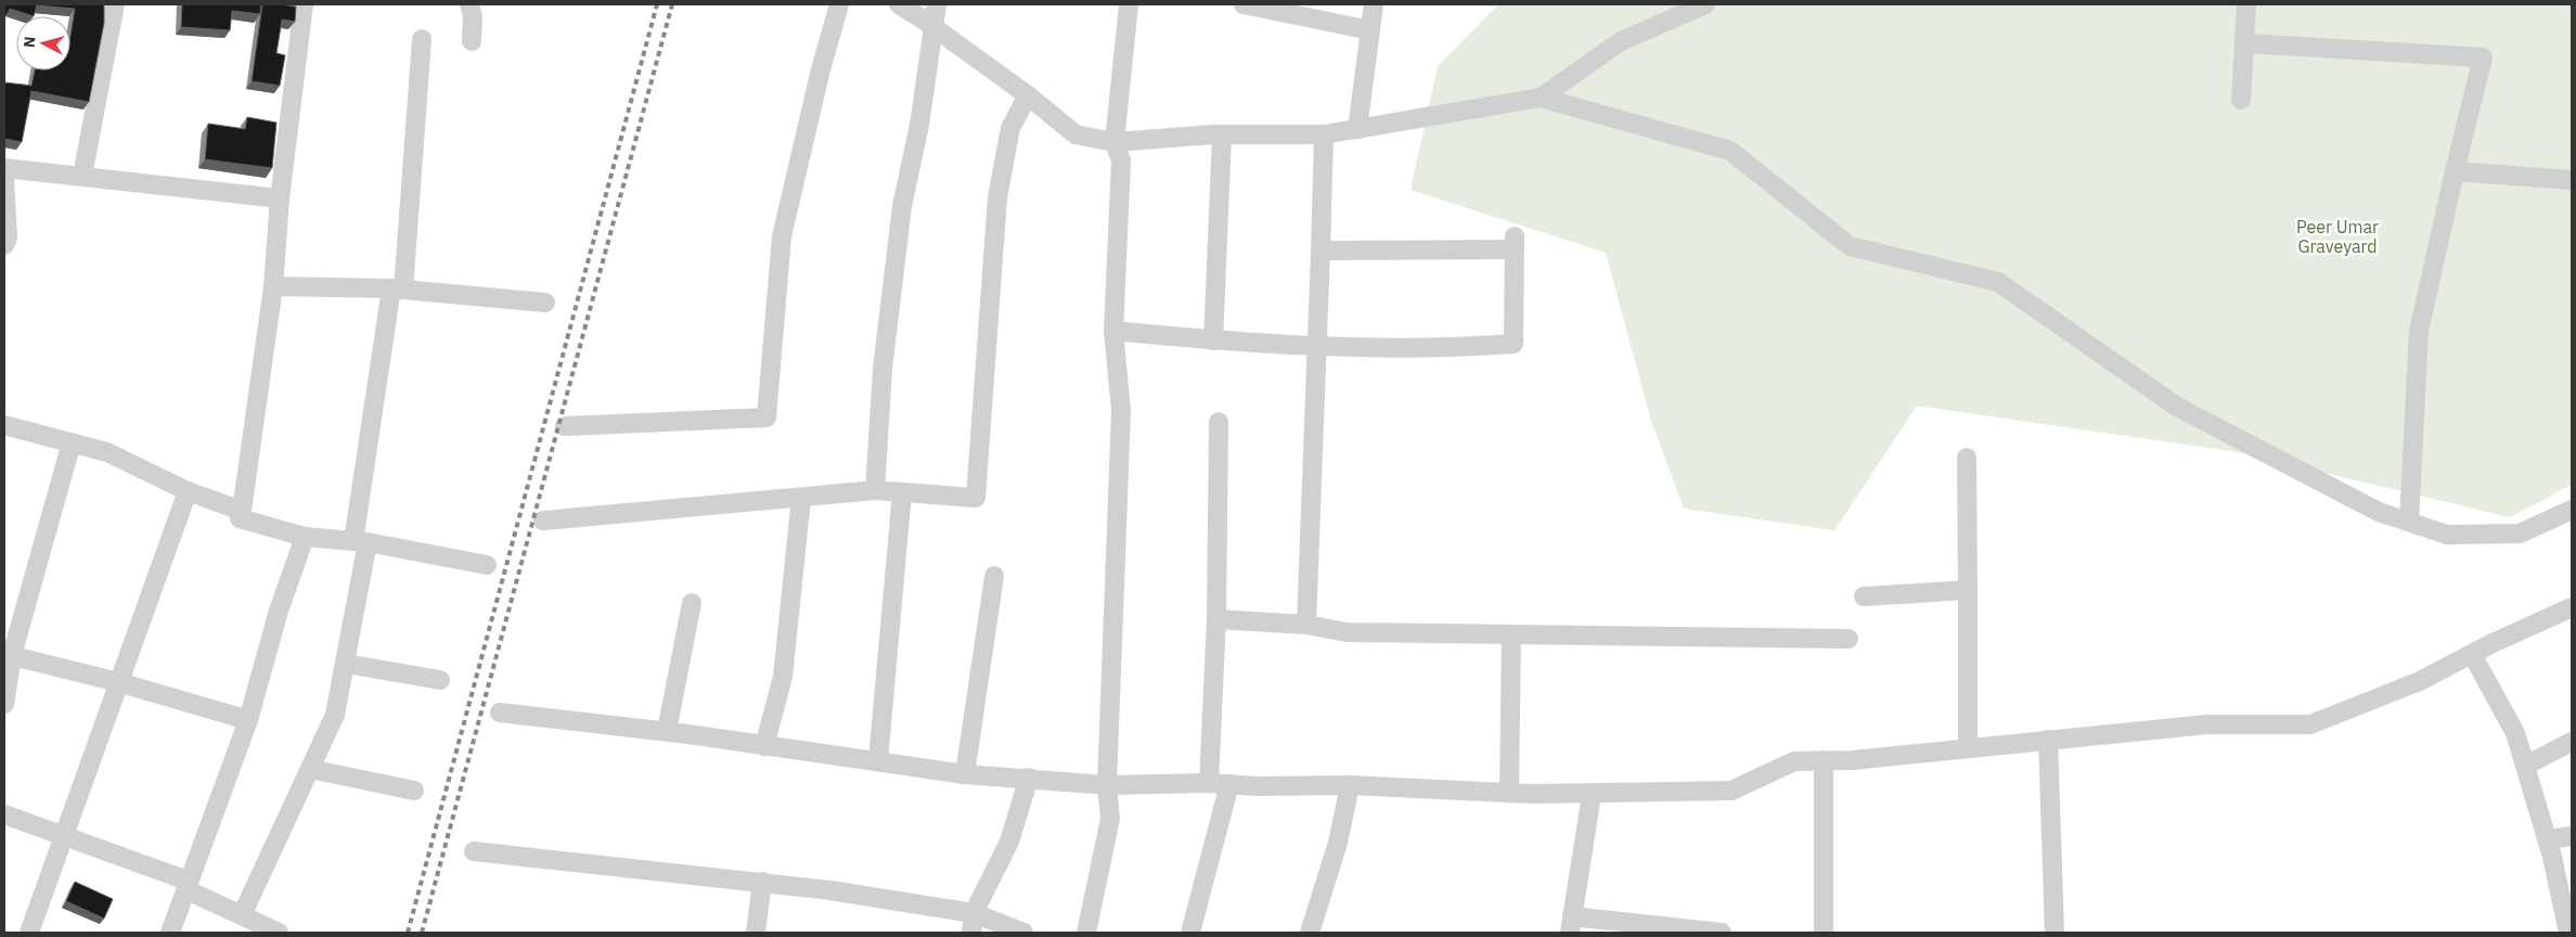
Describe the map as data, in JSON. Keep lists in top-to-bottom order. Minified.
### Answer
{"parks":["Peer Umar Graveyard"],"north":"left"}
